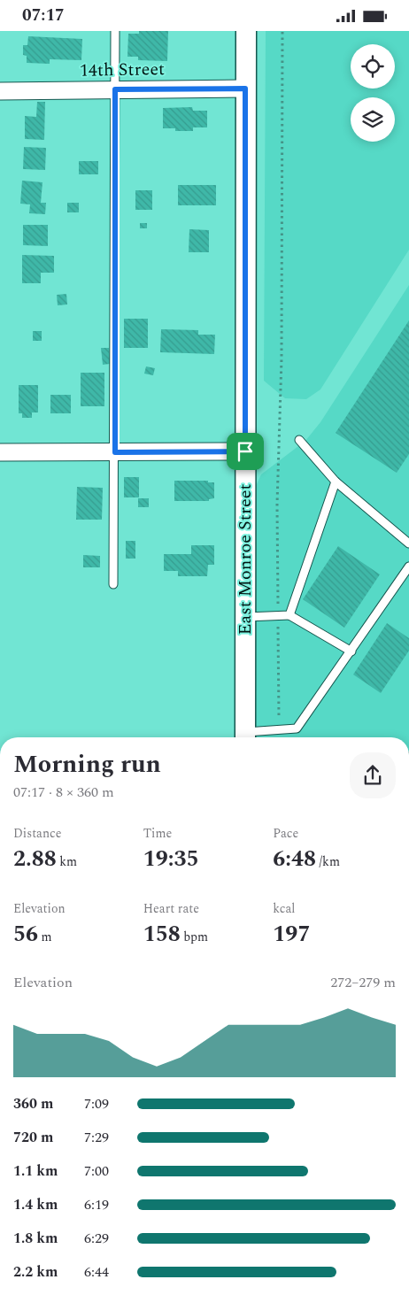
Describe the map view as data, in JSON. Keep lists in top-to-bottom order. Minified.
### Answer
{"streets":{"street":["14th Street","East Monroe Street"]},"crossings":[["14th Street","East Monroe Street"]],"page":{"status":"07:17","heading":["Morning run","07:17 · 8 × 360 m"],"stats":[["Distance","2.88 km"],["Time","19:35"],["Pace","6:48 /km"],["Elevation","56 m"],["Heart rate","158 bpm"],["kcal","197"]],"chart":["Elevation","272–279 m"],"list":[{"name":"360 m","note":"7:09"},{"name":"720 m","note":"7:29"},{"name":"1.1 km","note":"7:00"},{"name":"1.4 km","note":"6:19"},{"name":"1.8 km","note":"6:29"},{"name":"2.2 km","note":"6:44"}]}}
